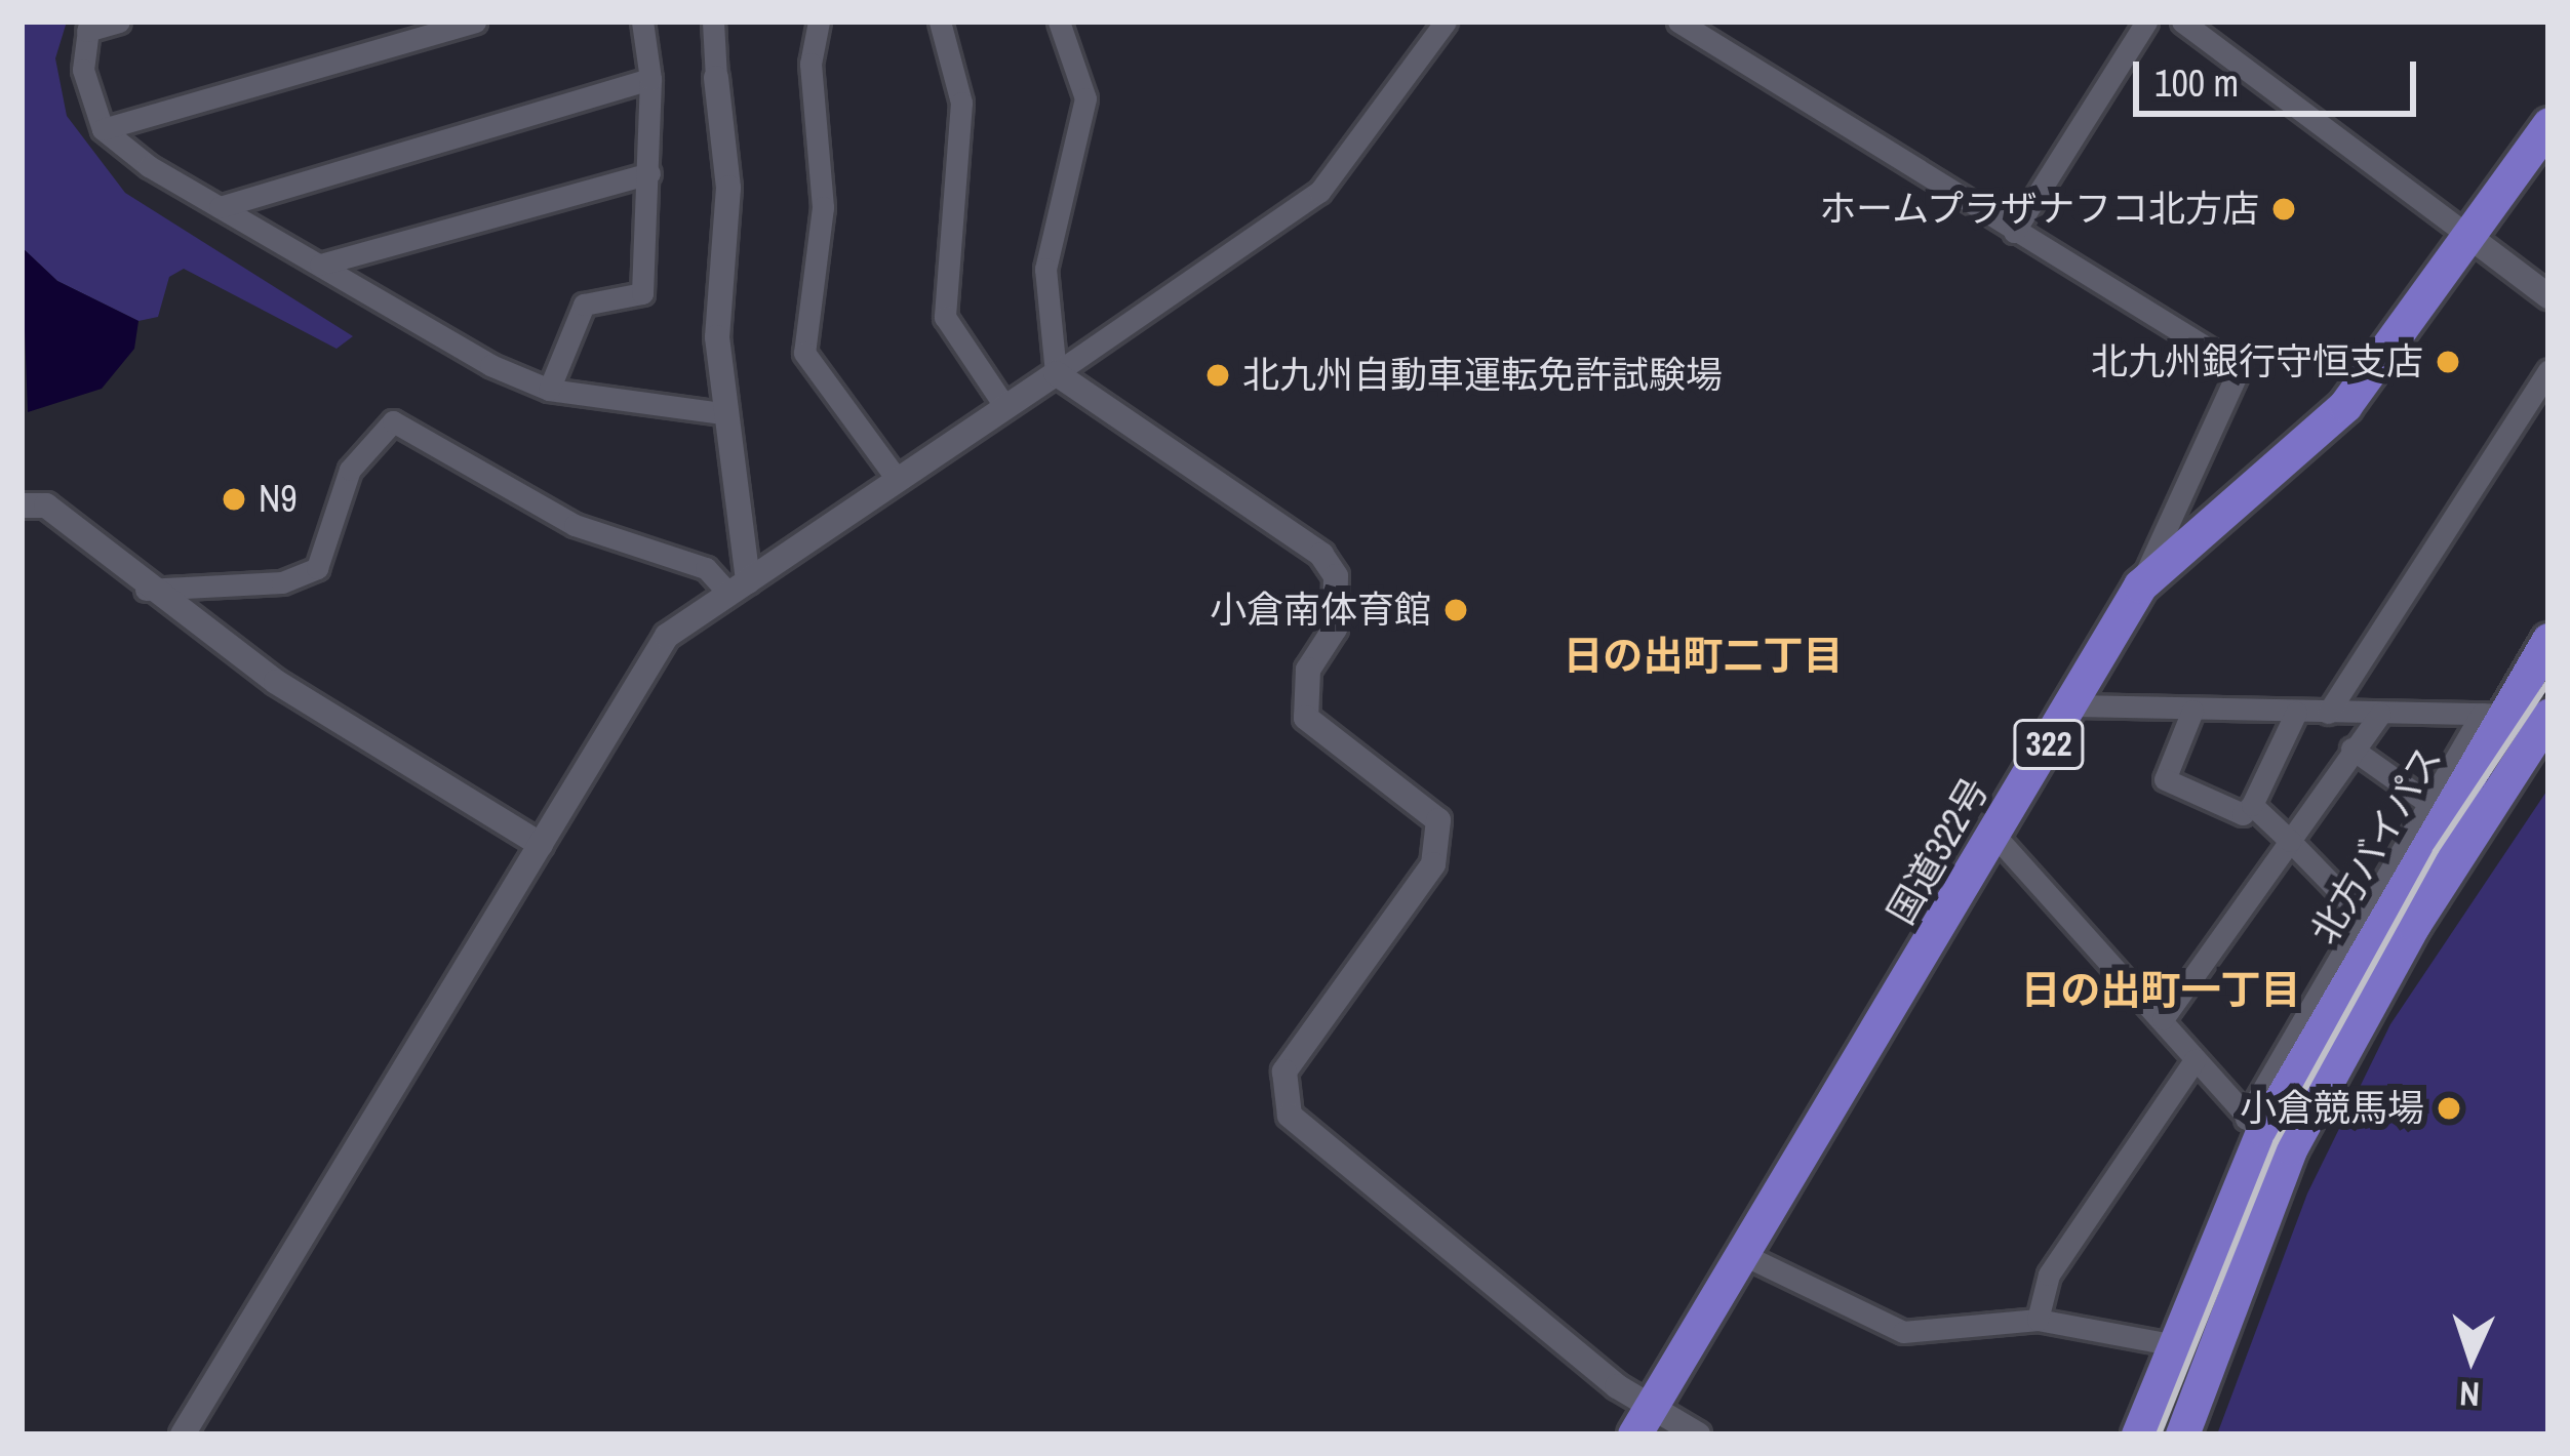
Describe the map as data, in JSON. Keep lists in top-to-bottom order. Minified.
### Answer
{"streets":{"highway":["322","北方バイパス","国道322号"]},"districts":["日の出町二丁目","日の出町一丁目"],"places":["ホームプラザナフコ北方店","北九州銀行守恒支店","北九州自動車運転免許試験場","N9","小倉南体育館","小倉競馬場"],"scale_bar":"100 m","north":"bottom"}
